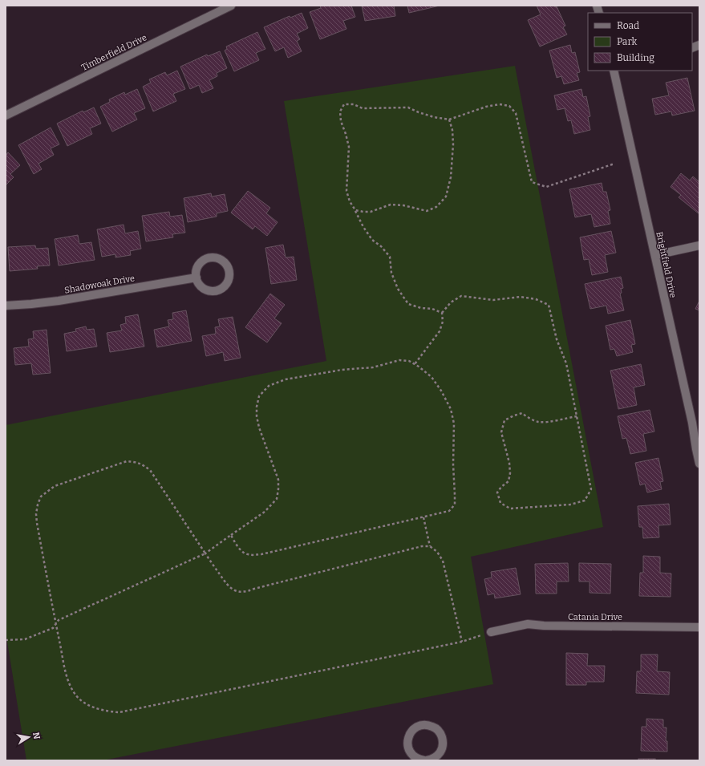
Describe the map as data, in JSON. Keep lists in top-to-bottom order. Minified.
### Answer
{"streets":{"street":["Timberfield Drive","Brightfield Drive","Shadowoak Drive","Catania Drive"]},"legend":["Road","Park","Building"],"north":"right"}
